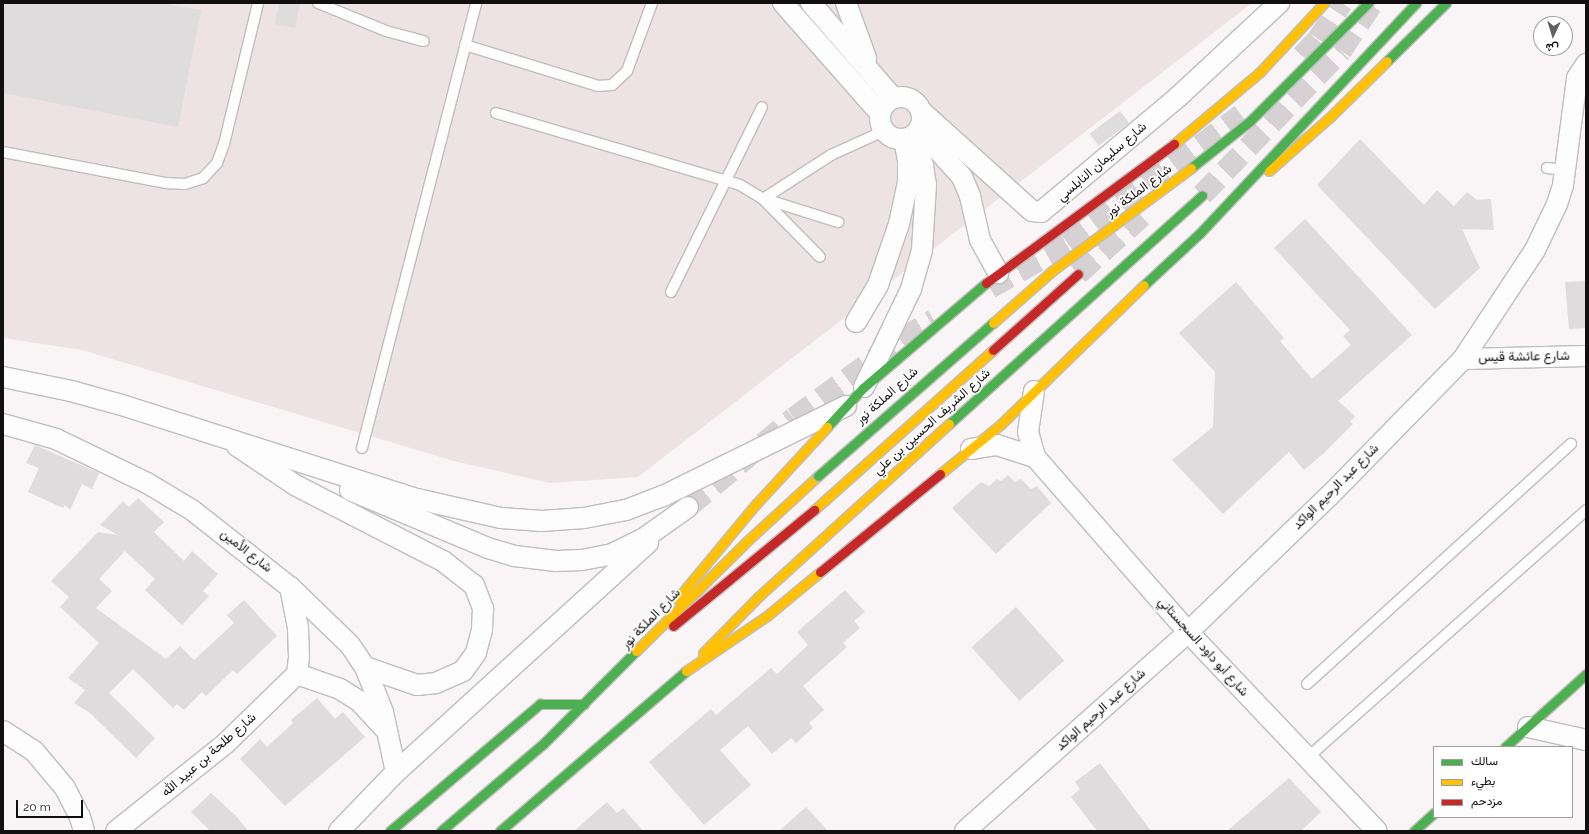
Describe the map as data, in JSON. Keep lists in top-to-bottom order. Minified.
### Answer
{"streets":{"main road":["شارع الملكة نور","شارع الشريف الحسين بن علي"],"street":["شارع سليمان النابلسي","شارع عائشة قيس","شارع عبد الرحيم الواكد","شارع الأمين","شارع أبو داود السجستاني","شارع طلحة بن عبيد الله"]},"crossings":[["شارع الملكة نور","شارع الشريف الحسين بن علي"],["شارع عائشة قيس","شارع عبد الرحيم الواكد"],["شارع عبد الرحيم الواكد","شارع أبو داود السجستاني"]],"legend":["سالك","بطيء","مزدحم"],"scale_bar":"20 m","north":"bottom"}
